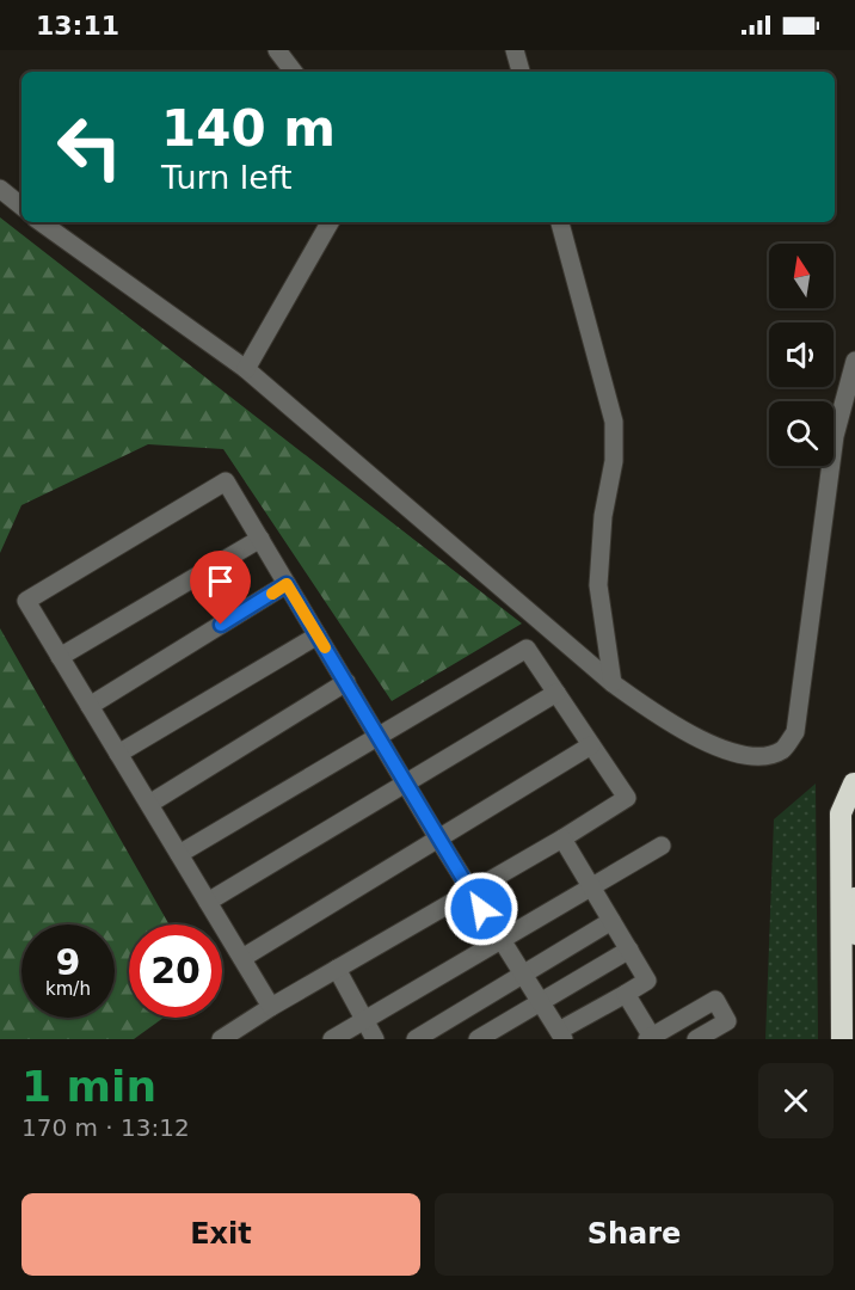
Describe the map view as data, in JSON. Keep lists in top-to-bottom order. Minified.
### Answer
{"north":"top","page":{"status":"13:11","turn":["140 m","Turn left"],"speed":"9 km/h","limit":"20","heading":["1 min","170 m · 13:12"],"buttons":["Exit","Share"]}}
